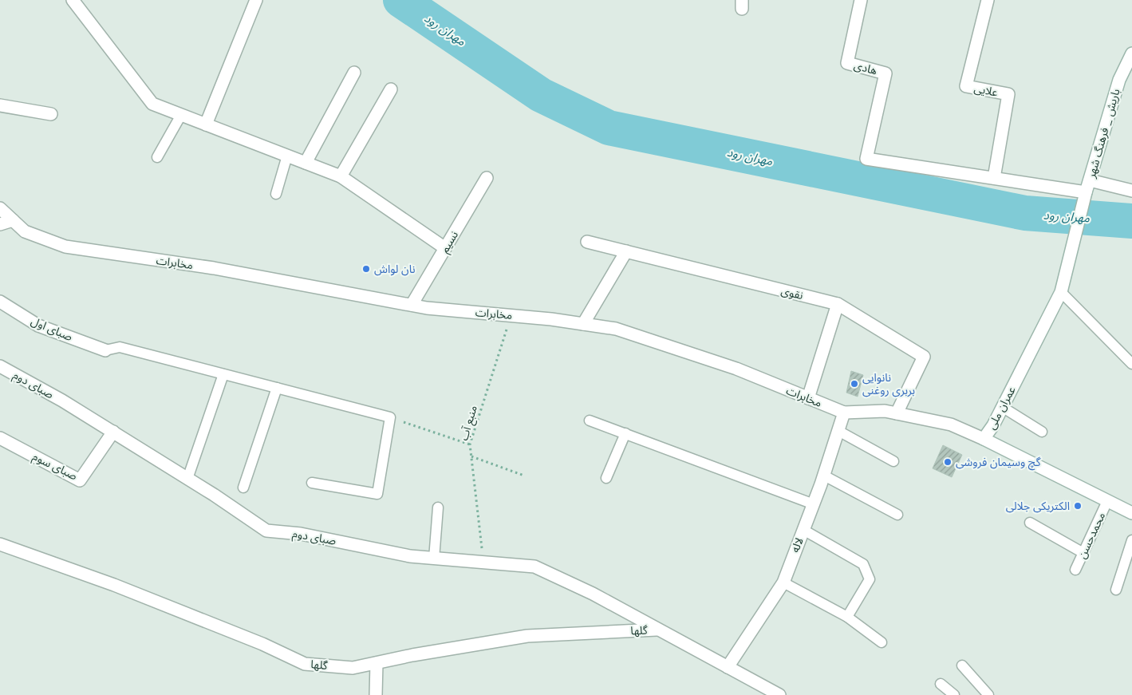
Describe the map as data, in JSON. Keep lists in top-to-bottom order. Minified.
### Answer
{"streets":{"street":["هادی","علایی","باریش _ فرهنگ شهر","نسیم","مخابرات","نقوی","صبای اول","صبای دوم","عمران ملی","صبای سوم","لاله","گلها"],"lane":["محمدحسن"],"path":["منبع آب"]},"crossings":[["هادی","علایی"],["باریش _ فرهنگ شهر","عمران ملی"],["نسیم","مخابرات"],["مخابرات","نقوی"],["مخابرات","عمران ملی"],["مخابرات","منبع آب"],["مخابرات","لاله"],["صبای دوم","منبع آب"],["صبای دوم","صبای سوم"],["صبای دوم","لاله"],["صبای دوم","گلها"],["عمران ملی","محمدحسن"]],"water":["مهران رود"],"places":["نان لواش","نانوایی بربری روغنی","گچ وسیمان فروشی","الکتریکی جلالی"]}
